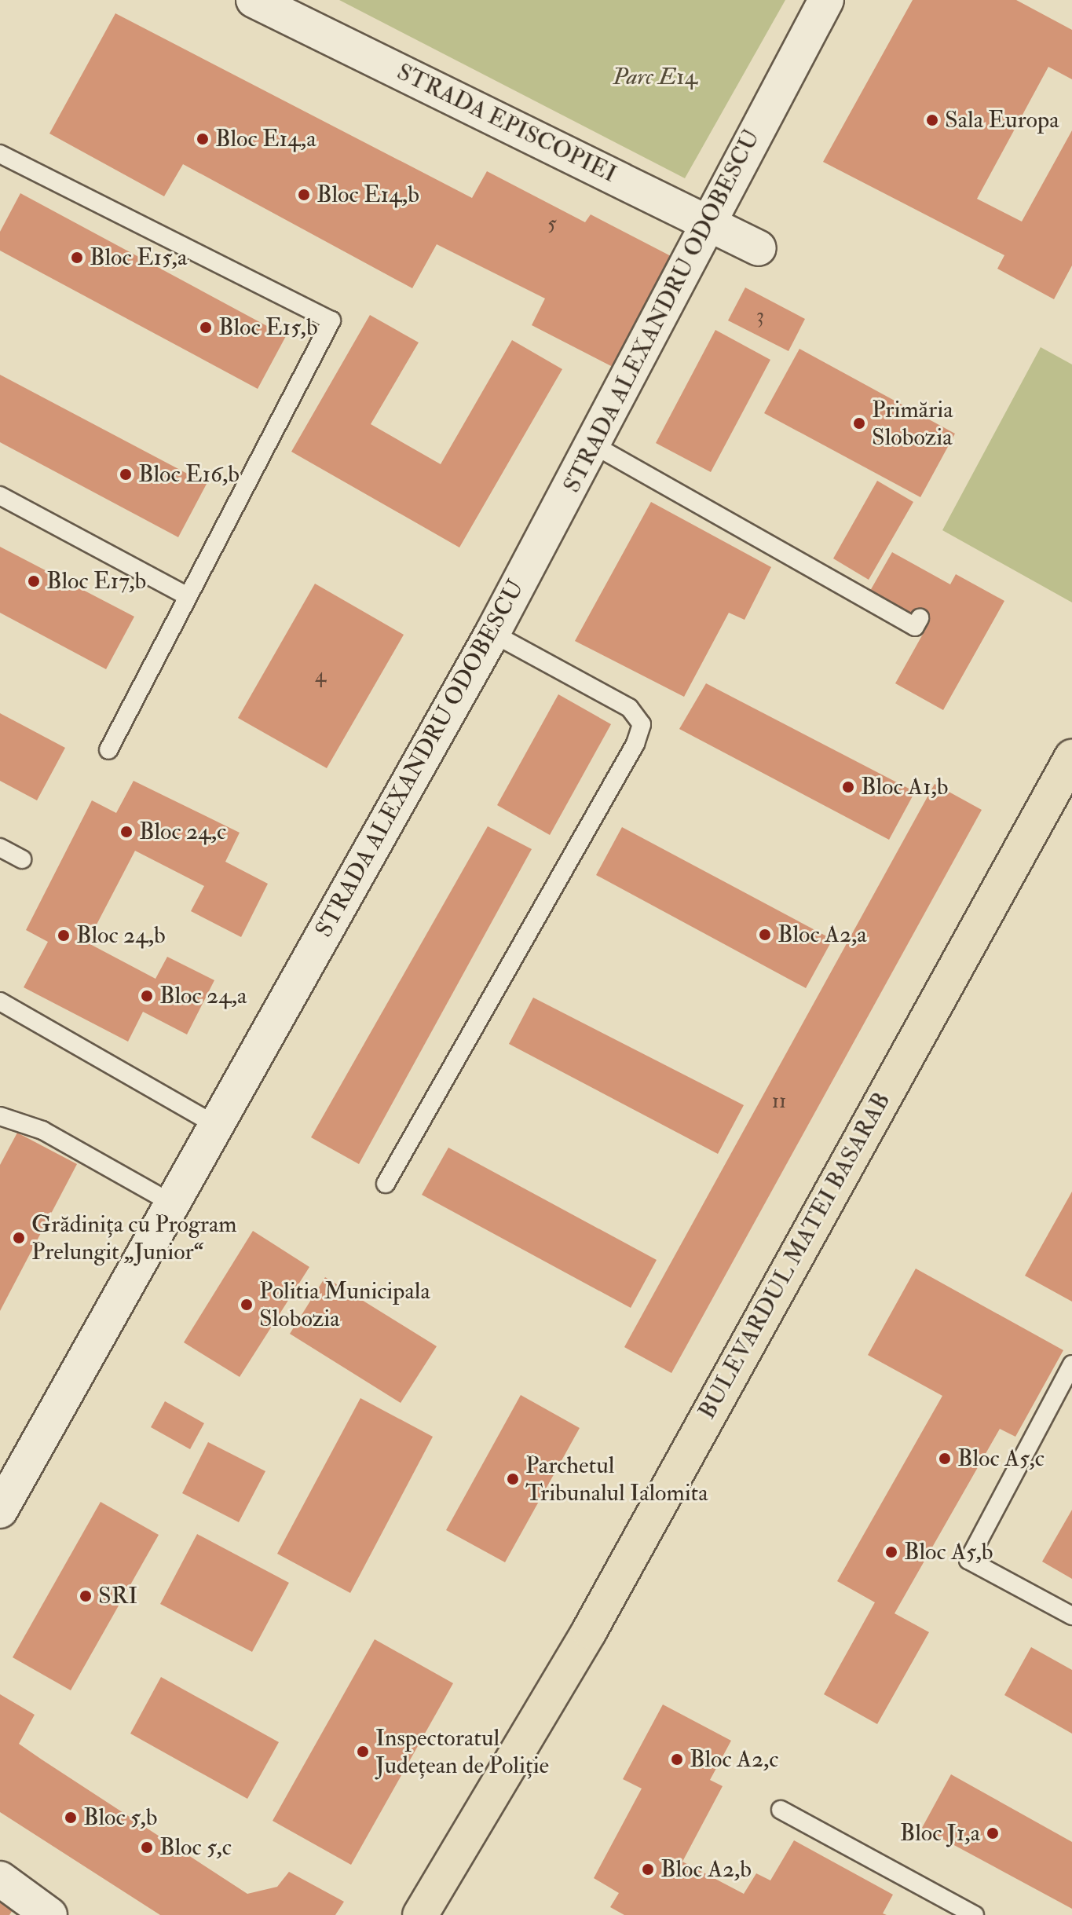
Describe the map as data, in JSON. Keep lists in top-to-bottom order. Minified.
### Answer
{"streets":{"main road":["BULEVARDUL MATEI BASARAB"],"street":["STRADA EPISCOPIEI","STRADA ALEXANDRU ODOBESCU"]},"crossings":[["STRADA EPISCOPIEI","STRADA ALEXANDRU ODOBESCU"]],"parks":["Parc E14"],"places":["Sala Europa","Bloc E14,a","Bloc E14,b","Bloc E15,a","Bloc E15,b","Primăria Slobozia","Bloc E16,b","Bloc E17,b","Bloc A1,b","Bloc 24,c","Bloc A2,a","Bloc 24,b","Bloc 24,a","Grădinița cu Program Prelungit „Junior“","Politia Municipala Slobozia","Bloc A5,c","Parchetul Tribunalul Ialomita","Bloc A5,b","SRI","Inspectoratul Județean de Poliție","Bloc A2,c","Bloc 5,b","Bloc J1,a","Bloc 5,c","Bloc A2,b"],"house_numbers":["5","3","4","11"]}
